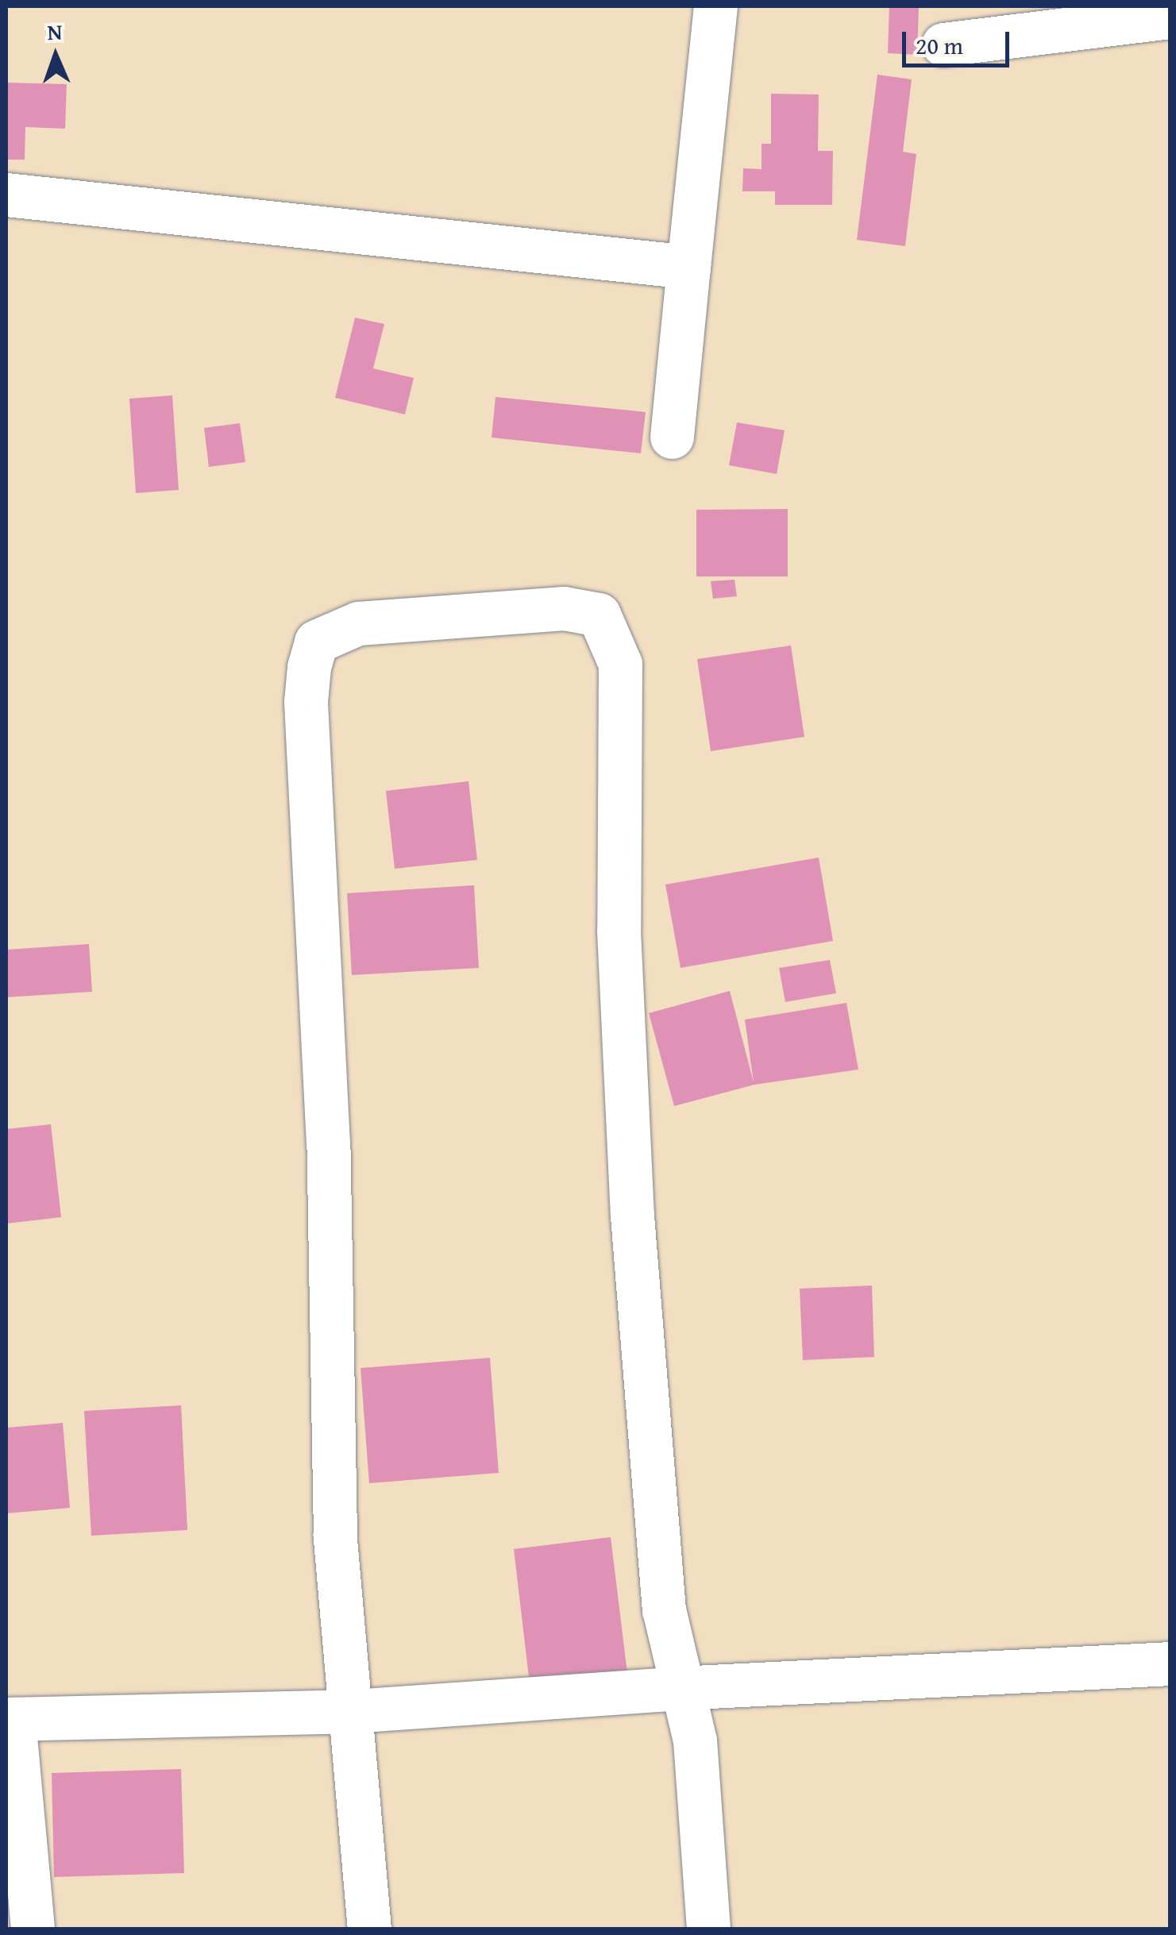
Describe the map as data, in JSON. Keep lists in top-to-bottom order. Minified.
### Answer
{"scale_bar":"20 m","north":"top"}
